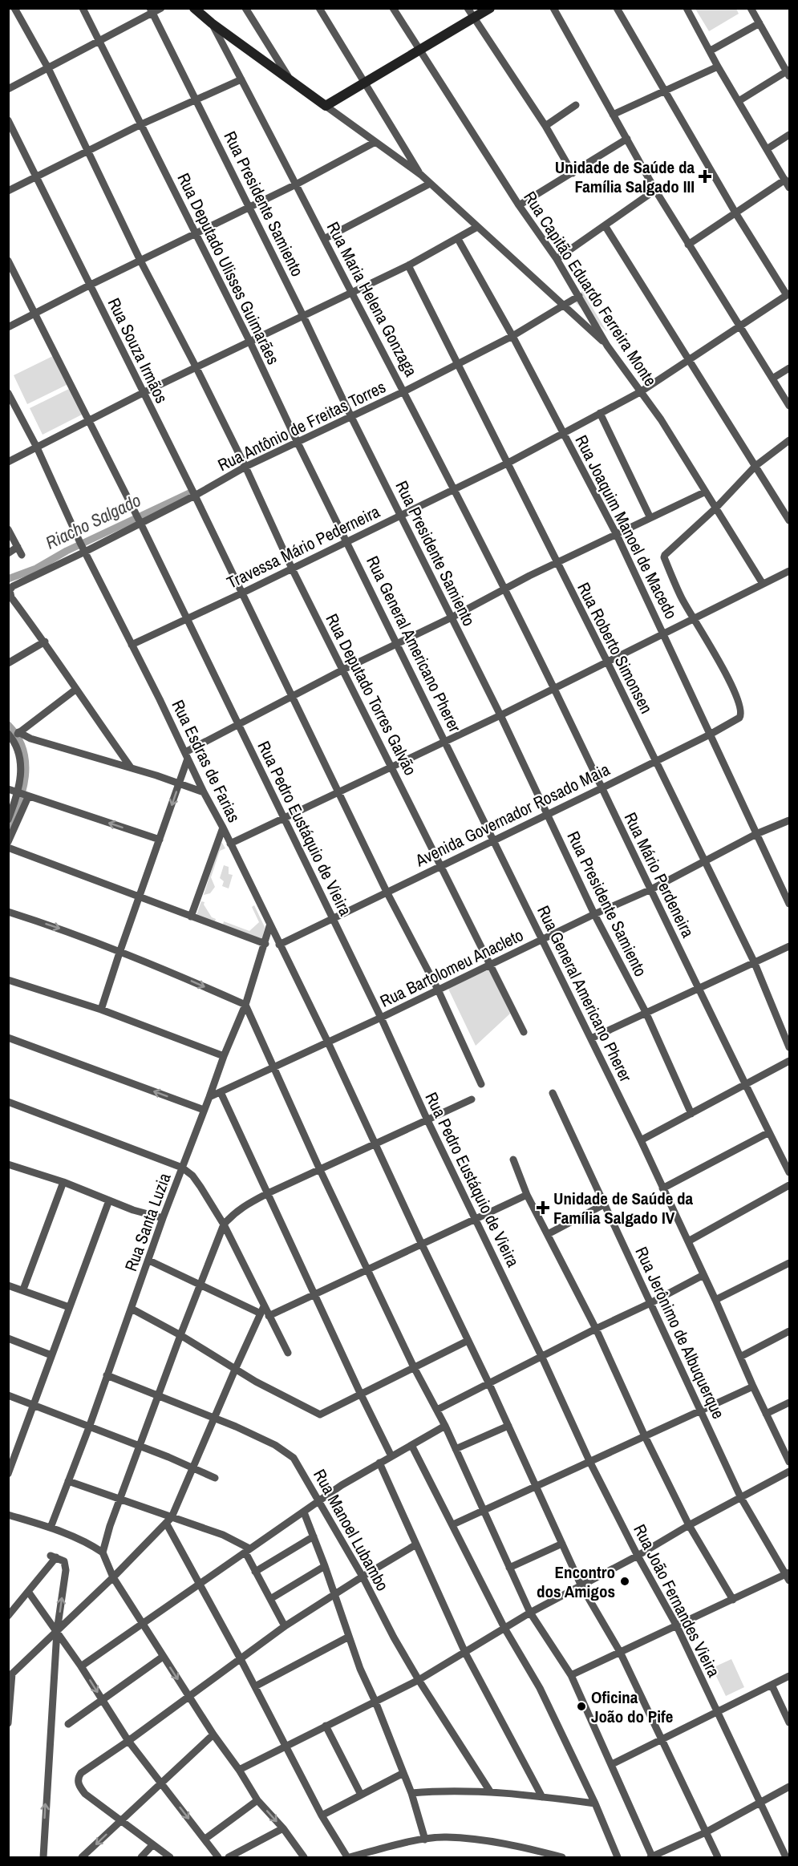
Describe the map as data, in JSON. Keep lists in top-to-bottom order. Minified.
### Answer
{"streets":{"street":["Rua Presidente Samiento","Rua Deputado Ulisses Guimarães","Rua Capitão Eduardo Ferreira Monte","Rua Maria Helena Gonzaga","Rua Souza Irmãos","Rua Antônio de Freitas Torres","Rua Joaquim Manoel de Macedo","Travessa Mário Pederneira","Rua General Americano Pherer","Rua Roberto Simonsen","Rua Deputado Torres Galvão","Rua Esdras de Farias","Avenida Governador Rosado Maia","Rua Pedro Eustáquio de Vieira","Rua Mário Perdeneira","Rua Bartolomeu Anacleto","Rua Santa Luzia","Rua Jerônimo de Albuquerque","Rua Manoel Lubambo","Rua João Fernandes Vieira"]},"crossings":[["Rua Presidente Samiento","Rua Antônio de Freitas Torres"],["Rua Presidente Samiento","Travessa Mário Pederneira"],["Rua Presidente Samiento","Avenida Governador Rosado Maia"],["Rua Presidente Samiento","Rua Bartolomeu Anacleto"],["Rua Deputado Ulisses Guimarães","Rua Antônio de Freitas Torres"],["Rua Deputado Ulisses Guimarães","Travessa Mário Pederneira"],["Rua Deputado Ulisses Guimarães","Rua General Americano Pherer"],["Rua Capitão Eduardo Ferreira Monte","Rua Antônio de Freitas Torres"],["Rua Capitão Eduardo Ferreira Monte","Travessa Mário Pederneira"],["Rua Maria Helena Gonzaga","Rua Antônio de Freitas Torres"],["Rua Maria Helena Gonzaga","Travessa Mário Pederneira"],["Rua Maria Helena Gonzaga","Rua Mário Perdeneira"],["Rua Souza Irmãos","Rua Antônio de Freitas Torres"],["Rua Souza Irmãos","Travessa Mário Pederneira"],["Rua Souza Irmãos","Avenida Governador Rosado Maia"],["Rua Souza Irmãos","Rua Bartolomeu Anacleto"],["Rua Antônio de Freitas Torres","Rua Joaquim Manoel de Macedo"],["Rua Antônio de Freitas Torres","Rua Roberto Simonsen"],["Rua Antônio de Freitas Torres","Rua Deputado Torres Galvão"],["Rua Antônio de Freitas Torres","Rua Esdras de Farias"],["Rua Antônio de Freitas Torres","Rua Pedro Eustáquio de Vieira"],["Rua Joaquim Manoel de Macedo","Travessa Mário Pederneira"],["Rua Joaquim Manoel de Macedo","Avenida Governador Rosado Maia"],["Rua Joaquim Manoel de Macedo","Rua Bartolomeu Anacleto"],["Travessa Mário Pederneira","Rua General Americano Pherer"],["Travessa Mário Pederneira","Rua Roberto Simonsen"],["Travessa Mário Pederneira","Rua Deputado Torres Galvão"],["Travessa Mário Pederneira","Rua Esdras de Farias"],["Travessa Mário Pederneira","Rua Pedro Eustáquio de Vieira"],["Rua General Americano Pherer","Avenida Governador Rosado Maia"],["Rua General Americano Pherer","Rua Bartolomeu Anacleto"],["Rua Roberto Simonsen","Avenida Governador Rosado Maia"],["Rua Roberto Simonsen","Rua Bartolomeu Anacleto"],["Rua Deputado Torres Galvão","Avenida Governador Rosado Maia"],["Rua Deputado Torres Galvão","Rua Bartolomeu Anacleto"],["Rua Esdras de Farias","Avenida Governador Rosado Maia"],["Rua Esdras de Farias","Rua Bartolomeu Anacleto"],["Rua Esdras de Farias","Rua Santa Luzia"],["Avenida Governador Rosado Maia","Rua Pedro Eustáquio de Vieira"],["Avenida Governador Rosado Maia","Rua Mário Perdeneira"],["Rua Pedro Eustáquio de Vieira","Rua Bartolomeu Anacleto"],["Rua Pedro Eustáquio de Vieira","Rua João Fernandes Vieira"],["Rua Mário Perdeneira","Rua Bartolomeu Anacleto"],["Rua Bartolomeu Anacleto","Rua Santa Luzia"],["Rua Santa Luzia","Rua Manoel Lubambo"]],"water":["Riacho Salgado"],"places":{"health":["Unidade de Saúde da Família Salgado III","Unidade de Saúde da Família Salgado IV"],"other":["Encontro dos Amigos","Oficina João do Pife"]}}
